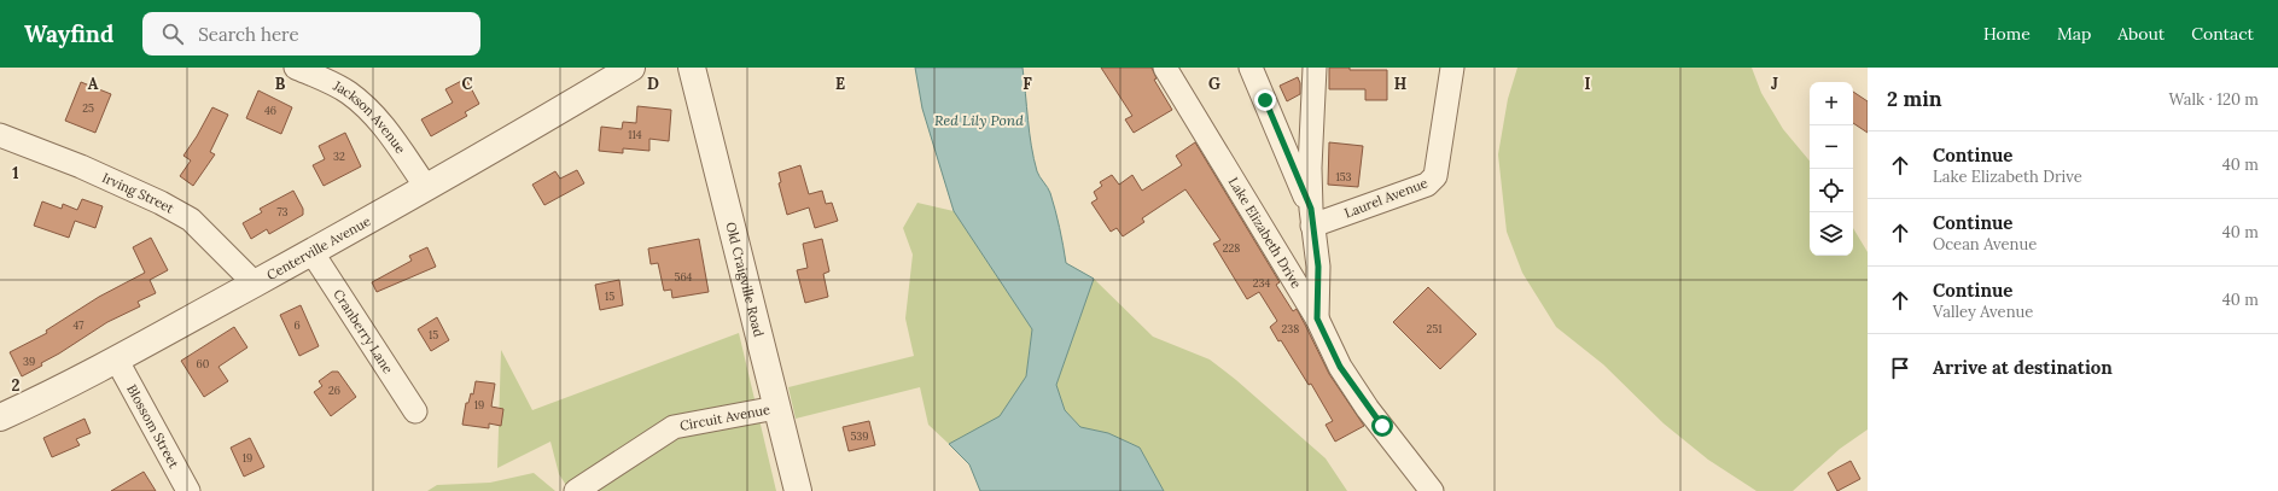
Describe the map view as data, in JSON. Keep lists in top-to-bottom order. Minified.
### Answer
{"streets":{"street":["Jackson Avenue","Irving Street","Laurel Avenue","Lake Elizabeth Drive","Centerville Avenue","Old Craigville Road","Cranberry Lane","Circuit Avenue","Blossom Street"]},"crossings":[["Jackson Avenue","Centerville Avenue"],["Irving Street","Centerville Avenue"],["Centerville Avenue","Cranberry Lane"],["Centerville Avenue","Blossom Street"],["Old Craigville Road","Circuit Avenue"]],"water":["Red Lily Pond"],"house_numbers":["25","46","114","32","153","73","228","564","234","15","47","6","238","251","15","39","60","26","19","539","19"],"page":{"header":"Wayfind","search":"Search here","nav":["Home","Map","About","Contact"],"heading":["2 min","Walk · 120 m"],"map_buttons":["+","−"],"list":[["Continue","Lake Elizabeth Drive","40 m"],["Continue","Ocean Avenue","40 m"],["Continue","Valley Avenue","40 m"],"Arrive at destination"]},"grid":{"columns":["A","B","C","D","E","F","G","H","I","J"],"rows":["1","2"]}}
